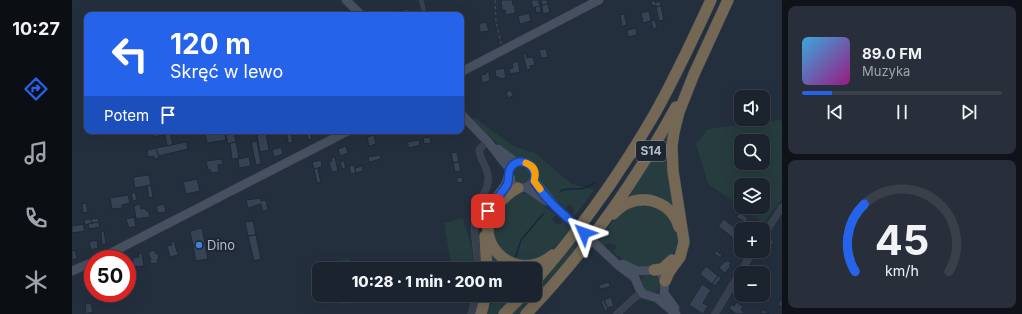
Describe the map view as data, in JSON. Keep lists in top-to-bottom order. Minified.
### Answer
{"streets":{"highway":["S14"]},"places":["Dino"],"page":{"tabs":"10:27","turn":["120 m","Skręć w lewo"],"song":["89.0 FM","Muzyka"],"map_buttons":["+","−"],"then":"Potem","limit":"50","trip":"10:28 · 1 min · 200 m","gauge":["45","km/h"]}}
